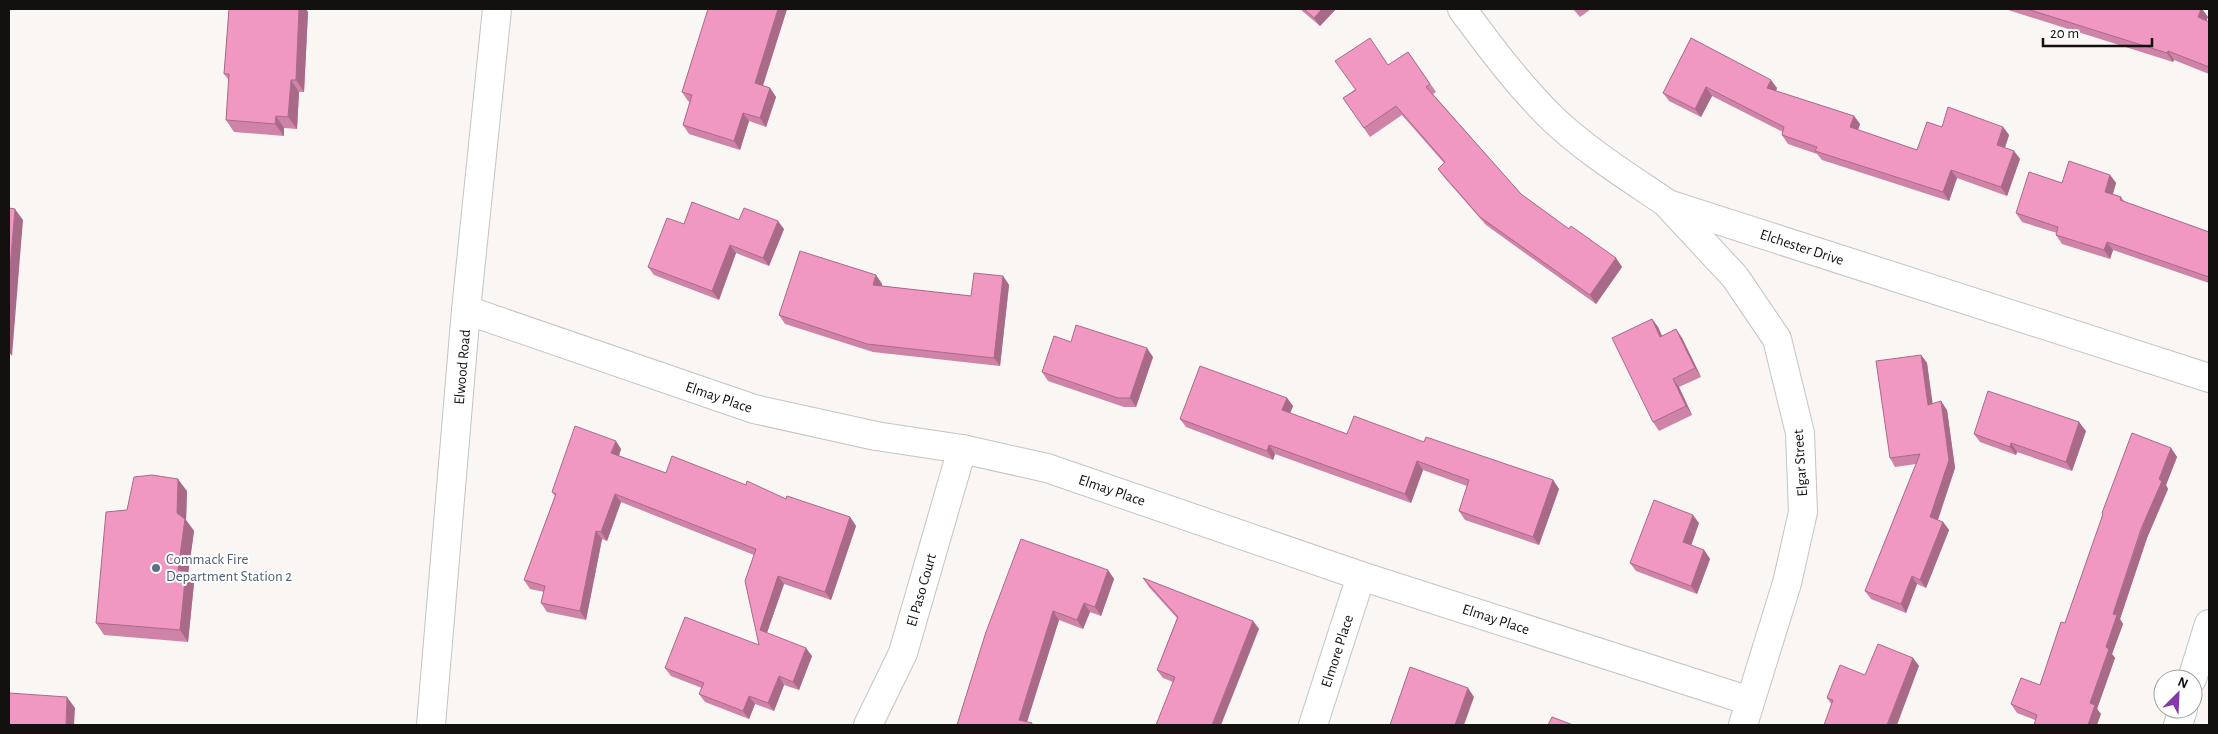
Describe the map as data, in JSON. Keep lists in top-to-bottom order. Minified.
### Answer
{"streets":{"street":["Elchester Drive","Elwood Road","Elmay Place","Elgar Street","El Paso Court","Elmore Place"]},"crossings":[["Elchester Drive","Elgar Street"],["Elwood Road","Elmay Place"],["Elmay Place","Elgar Street"],["Elmay Place","El Paso Court"],["Elmay Place","Elmore Place"]],"places":["Commack Fire Department Station 2"],"scale_bar":"20 m","north":"top right"}
